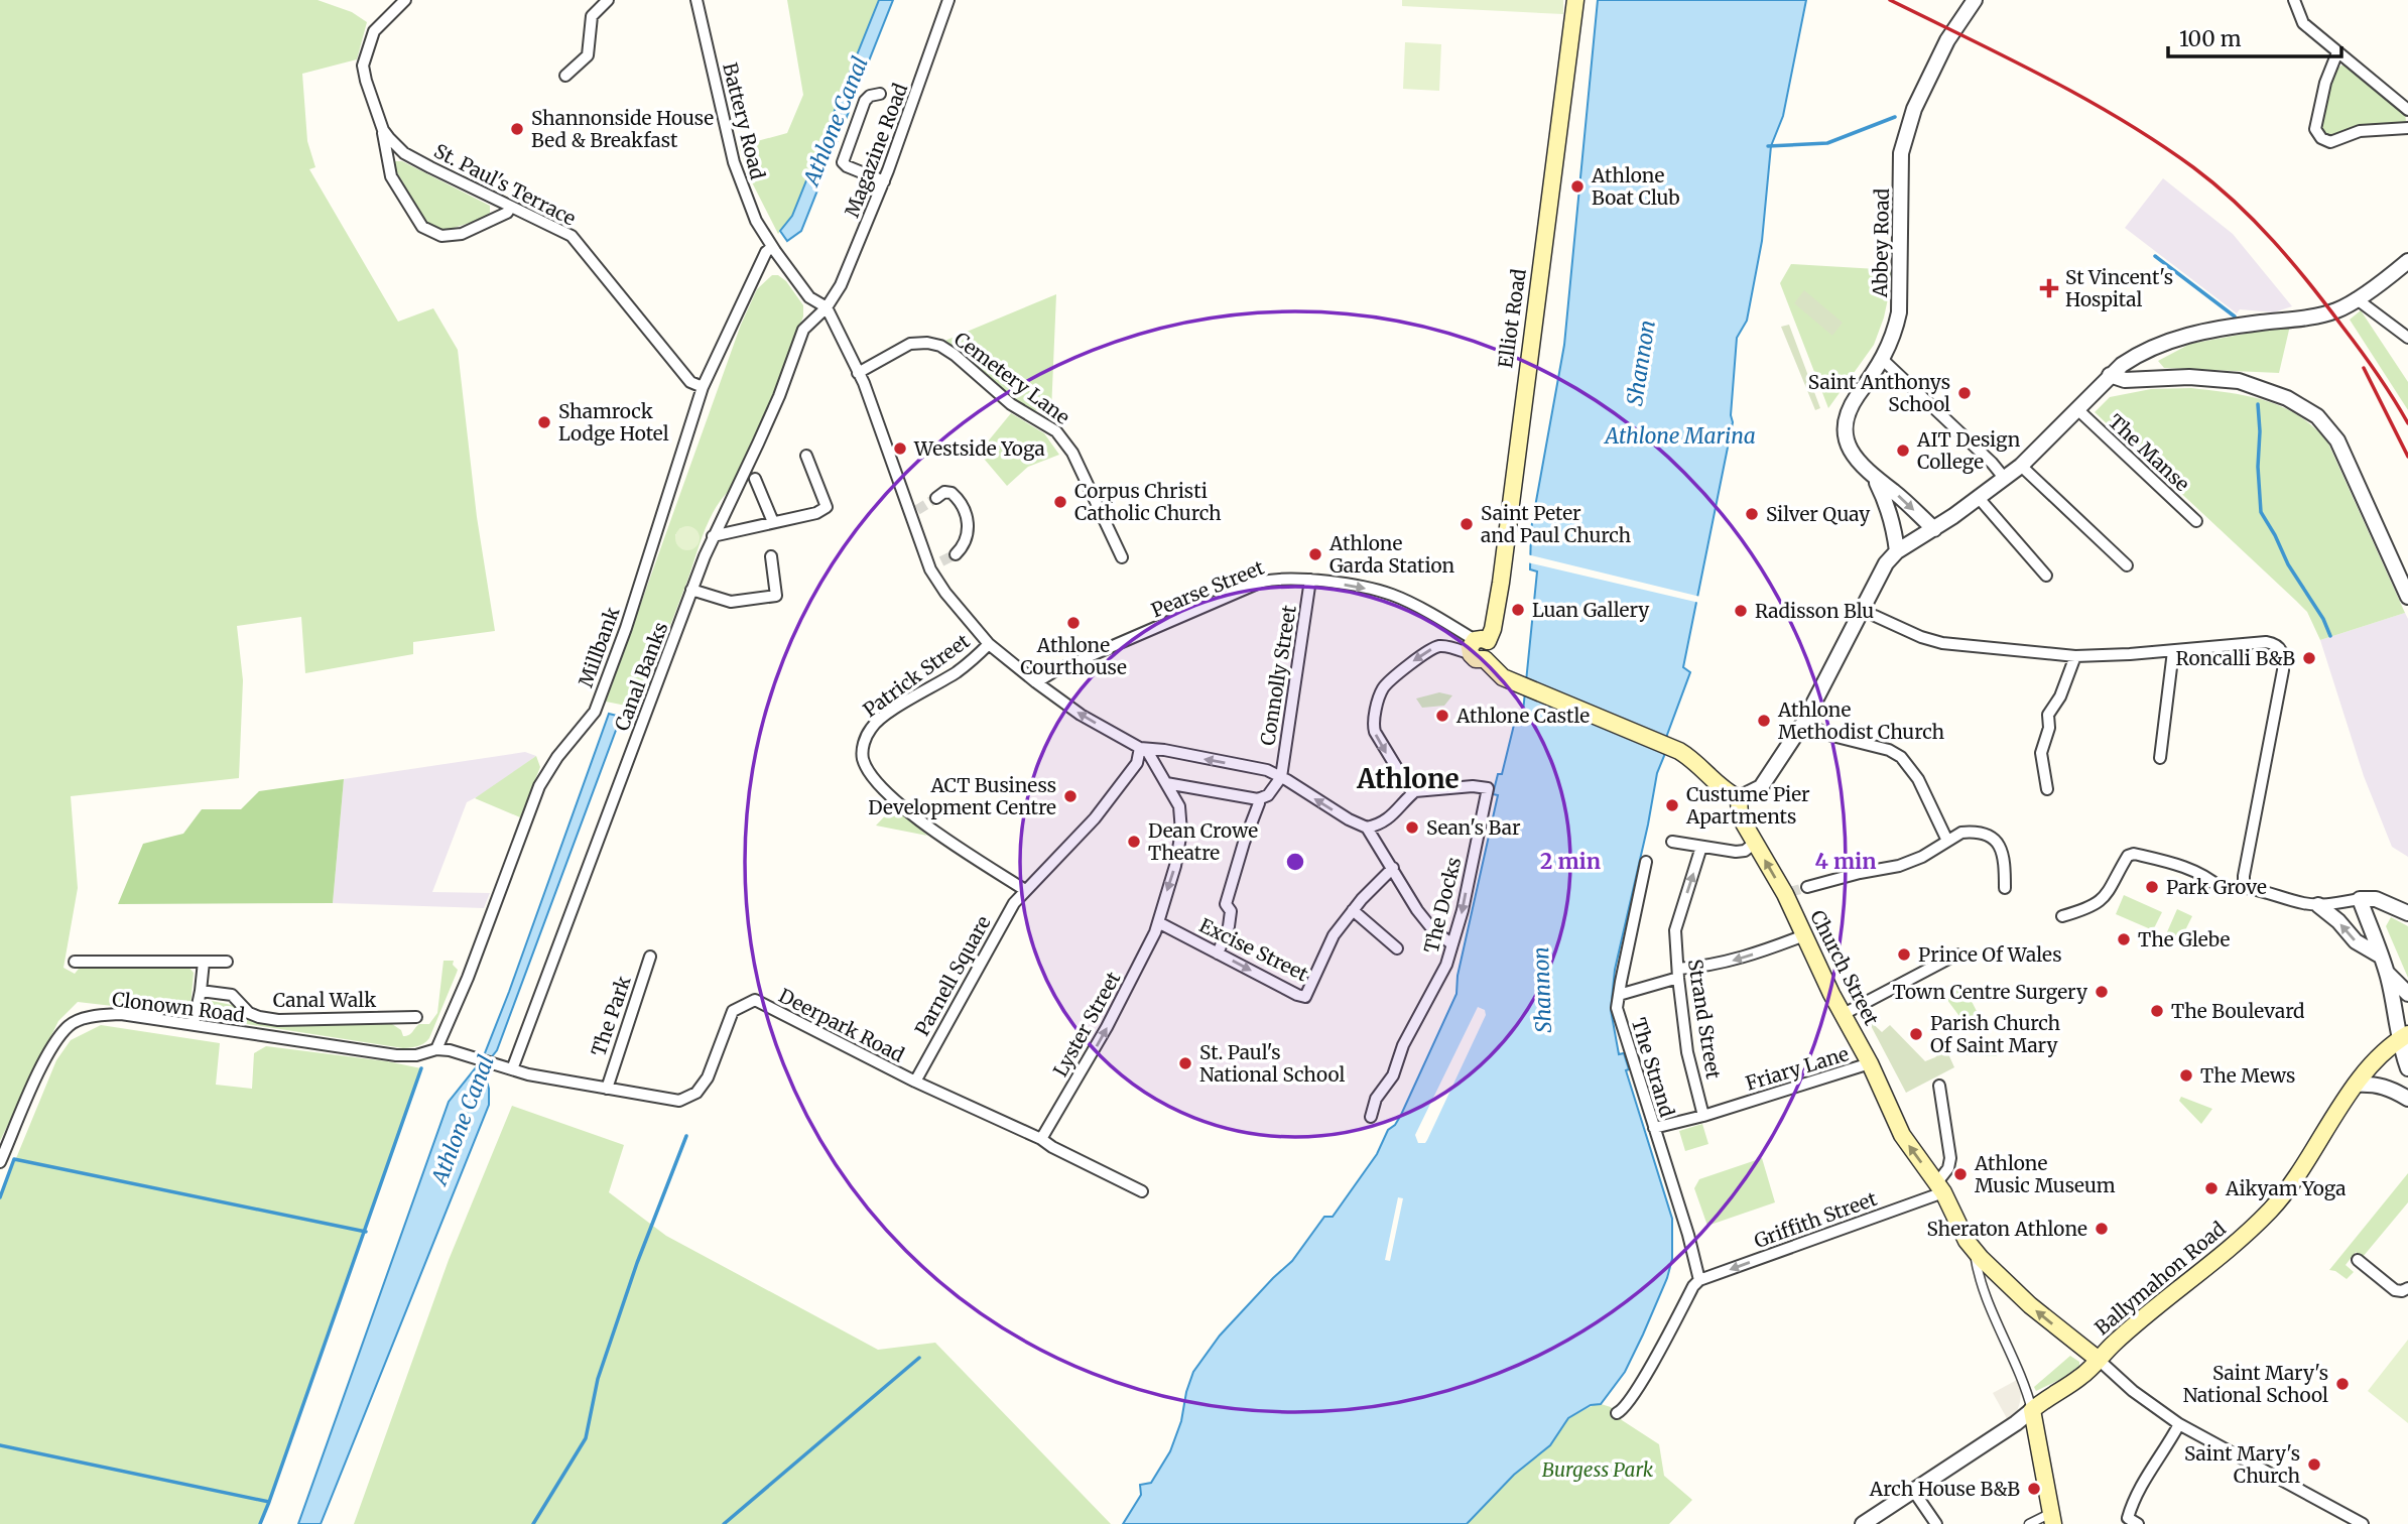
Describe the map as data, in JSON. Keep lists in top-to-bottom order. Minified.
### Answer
{"streets":{"main road":["Elliot Road","Church Street","Ballymahon Road"],"street":["Battery Road","Magazine Road","St. Paul's Terrace","Abbey Road","Cemetery Lane","The Manse","Pearse Street","Millbank","Patrick Street","Connolly Street","Canal Banks","The Docks","Excise Street","Parnell Square","Canal Walk","Clonown Road","The Park","Strand Street","Lyster Street","Deerpark Road","The Strand","Friary Lane","Griffith Street"]},"crossings":[["Battery Road","Magazine Road"],["Battery Road","Millbank"],["Battery Road","Canal Banks"],["Magazine Road","Canal Banks"],["St. Paul's Terrace","Millbank"],["Elliot Road","Pearse Street"],["Pearse Street","Connolly Street"],["Millbank","Clonown Road"],["Millbank","Deerpark Road"],["Patrick Street","Parnell Square"],["Canal Banks","Deerpark Road"],["Excise Street","Lyster Street"],["Church Street","Friary Lane"],["Church Street","Griffith Street"],["Church Street","Ballymahon Road"],["Parnell Square","Lyster Street"],["Parnell Square","Deerpark Road"],["Clonown Road","Deerpark Road"],["The Park","Deerpark Road"],["Strand Street","Friary Lane"],["Lyster Street","Deerpark Road"],["The Strand","Friary Lane"],["The Strand","Griffith Street"]],"one_way":["Pearse Street","Church Street","Strand Street","Griffith Street"],"districts":["Athlone"],"water":["Athlone Canal","Shannon","Athlone Marina"],"parks":["Burgess Park"],"places":{"other":["Shannonside House Bed & Breakfast","Athlone Boat Club","Saint Anthonys School","Shamrock Lodge Hotel","Westside Yoga","AIT Design College","Corpus Christi Catholic Church","Silver Quay","Saint Peter and Paul Church","Athlone Garda Station","Luan Gallery","Radisson Blu","Athlone Courthouse","Roncalli B&B","Athlone Castle","Athlone Methodist Church","ACT Business Development Centre","Custume Pier Apartments","Sean's Bar","Dean Crowe Theatre","Park Grove","The Glebe","Prince Of Wales","Town Centre Surgery","The Boulevard","Parish Church Of Saint Mary","St. Paul's National School","The Mews","Athlone Music Museum","Aikyam Yoga","Sheraton Athlone","Saint Mary's National School","Saint Mary's Church","Arch House B&B"],"health":["St Vincent's Hospital"]},"scale_bar":"100 m","rings":["2 min","4 min"]}
